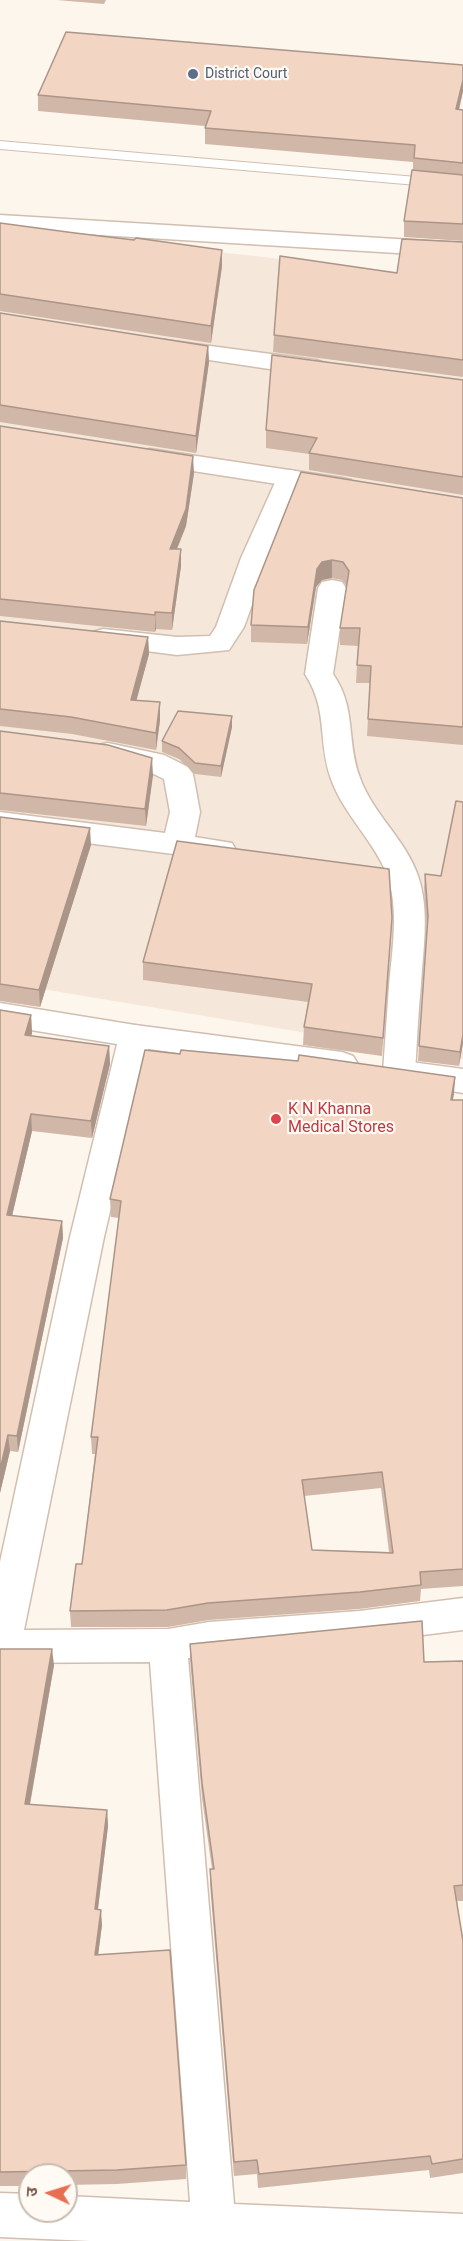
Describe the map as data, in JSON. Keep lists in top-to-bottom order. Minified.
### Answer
{"places":["District Court","K N Khanna Medical Stores"],"north":"left"}
